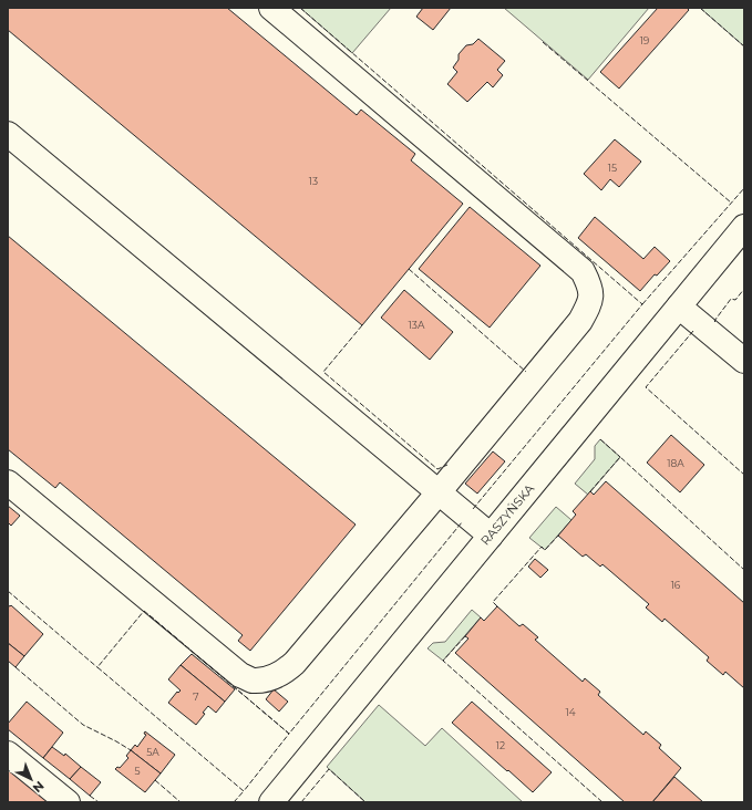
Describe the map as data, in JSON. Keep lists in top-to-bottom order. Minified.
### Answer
{"streets":{"street":["RASZYŃSKA"]},"house_numbers":["19","15","13","13A","18A","16","7","14","12","5A","5"],"north":"bottom right"}
